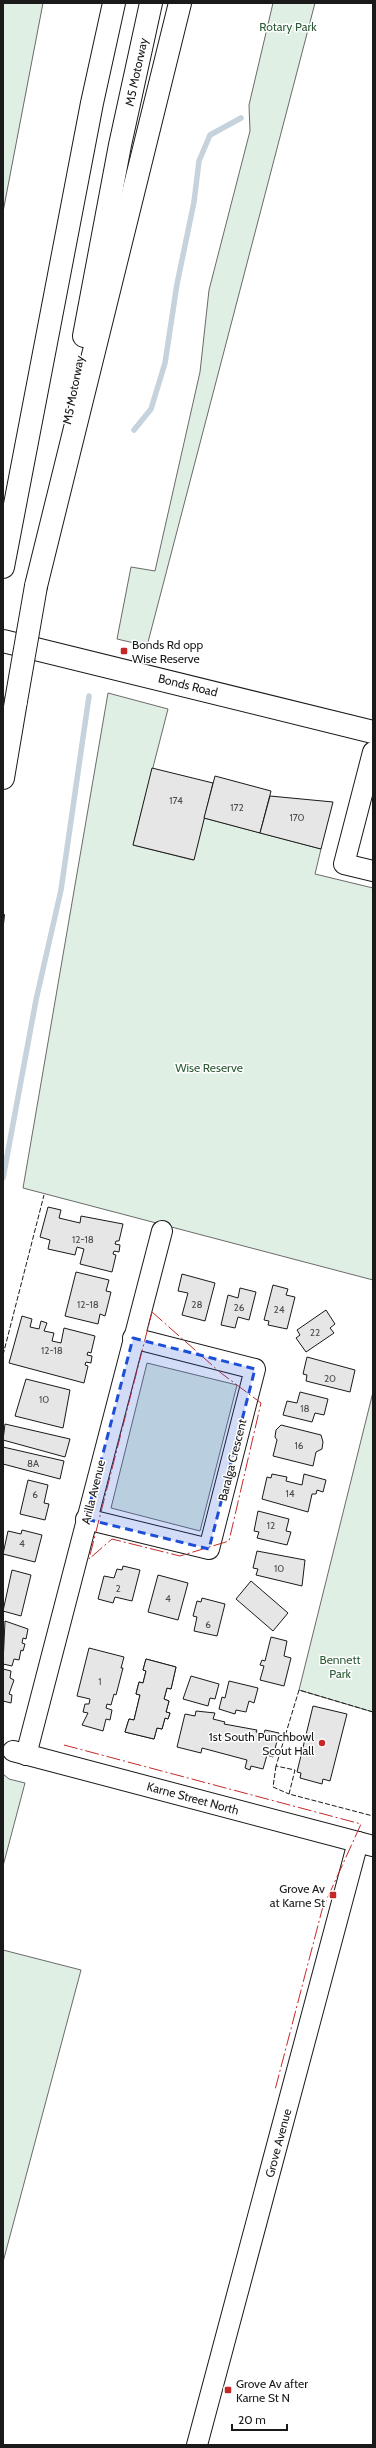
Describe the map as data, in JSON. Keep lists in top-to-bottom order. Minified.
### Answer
{"streets":{"main road":["M5 Motorway","Bonds Road"],"street":["Baralga Crescent","Arilla Avenue","Karne Street North","Grove Avenue"]},"crossings":[["Baralga Crescent","Arilla Avenue"],["Arilla Avenue","Karne Street North"],["Karne Street North","Grove Avenue"]],"parks":["Rotary Park","Wise Reserve","Bennett Park"],"places":{"transit":["Bonds Rd opp Wise Reserve","Grove Av at Karne St","Grove Av after Karne St N"],"other":["1st South Punchbowl Scout Hall"]},"house_numbers":["174","172","170","12-18","12-18","28","26","24","22","12-18","20","10","18","16","8A","14","6","12","4","10","2","4","6","1"],"scale_bar":"20 m"}
